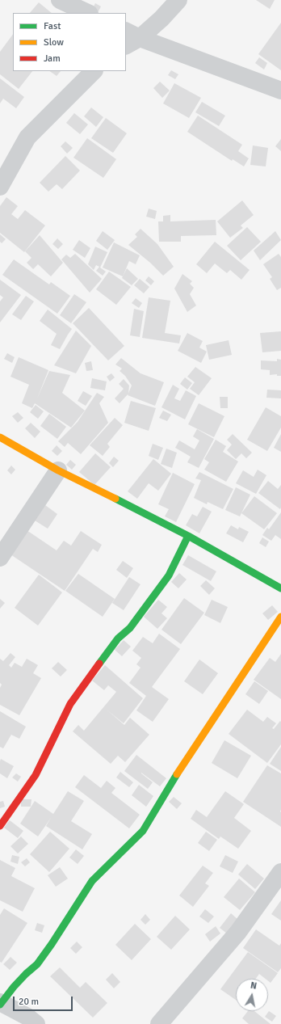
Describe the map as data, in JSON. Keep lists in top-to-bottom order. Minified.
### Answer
{"legend":["Fast","Slow","Jam"],"scale_bar":"20 m","north":"top"}
